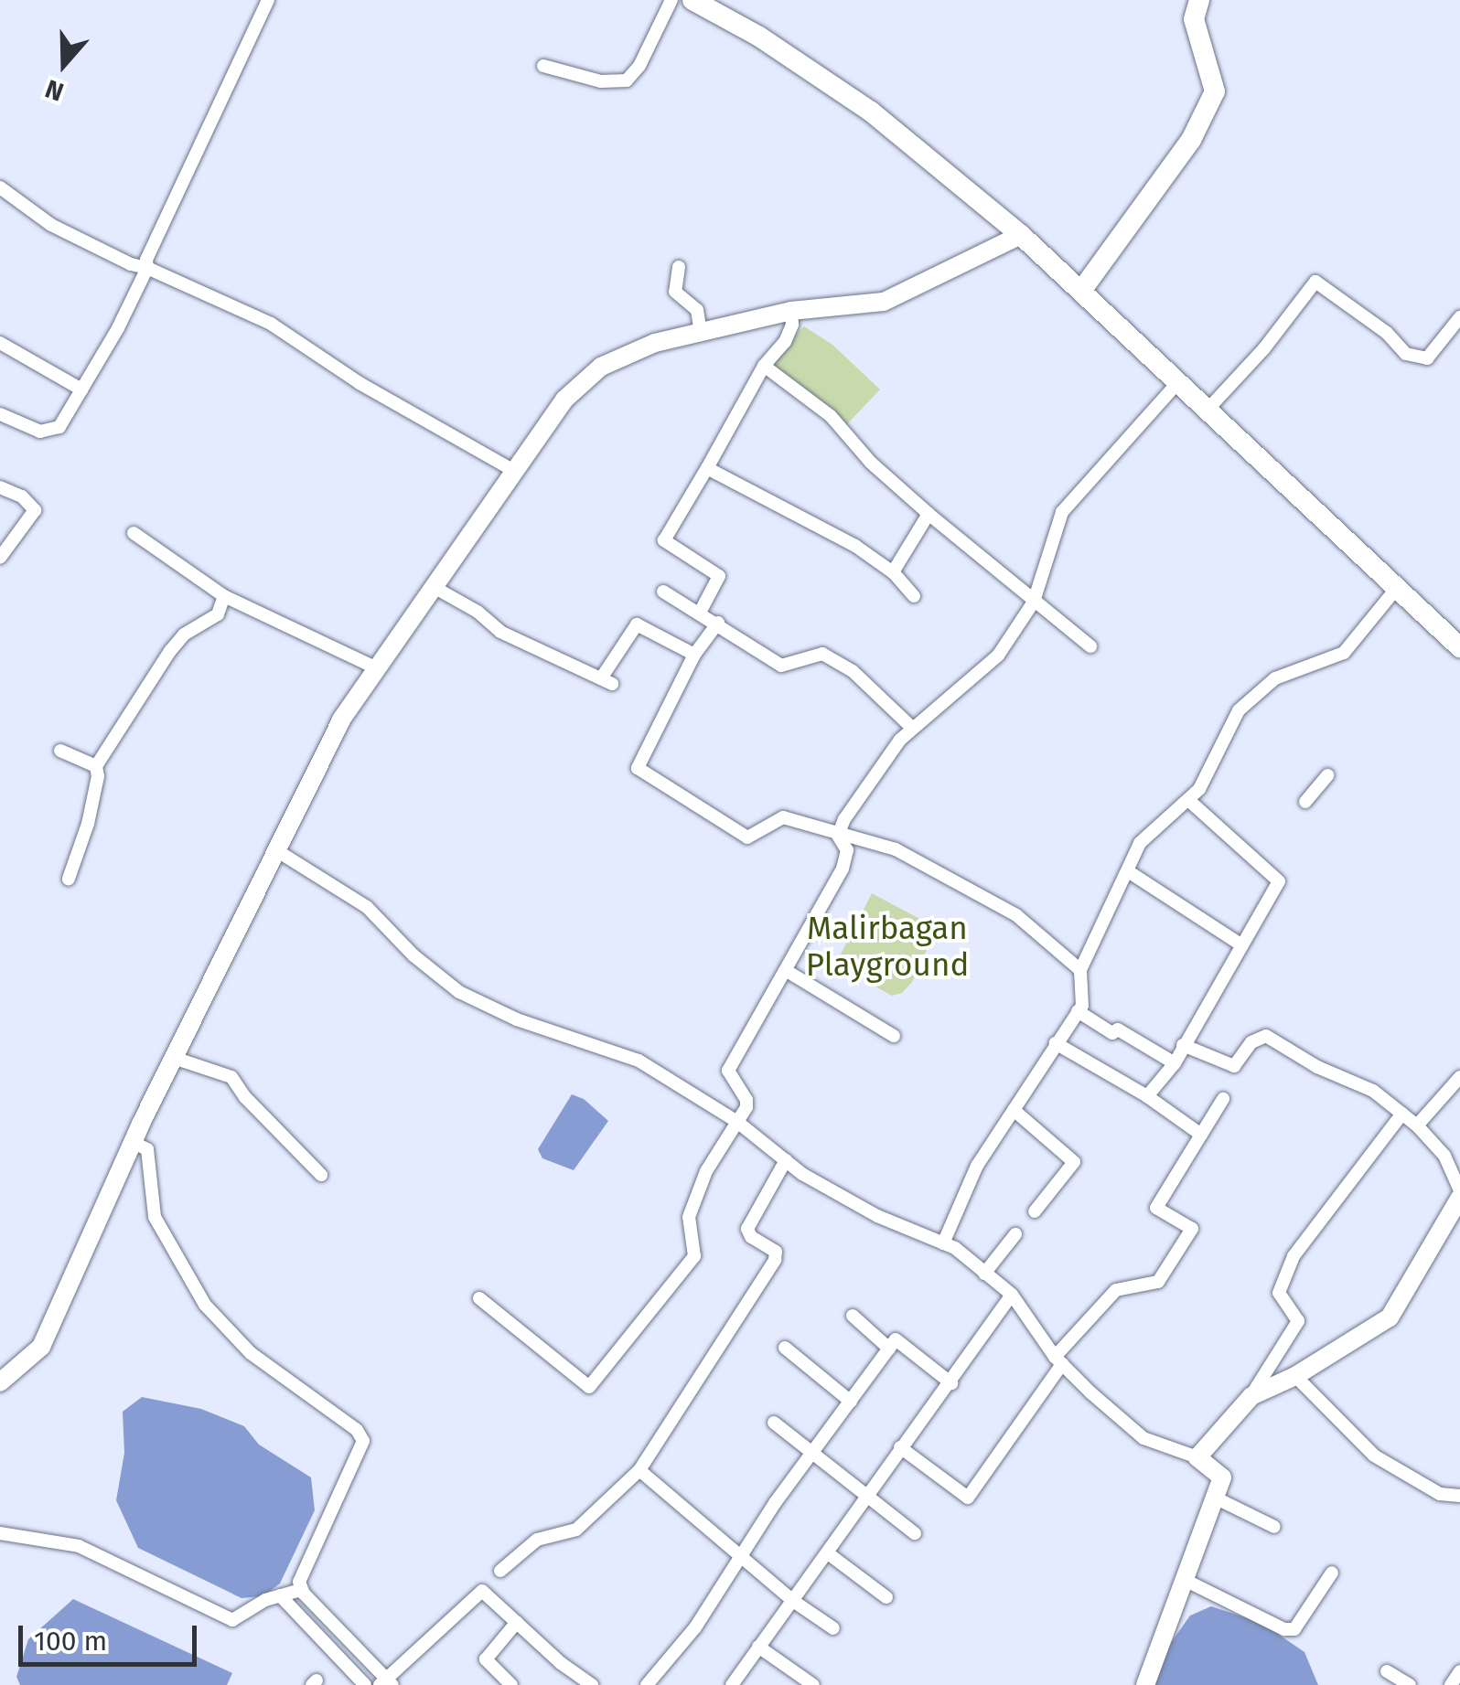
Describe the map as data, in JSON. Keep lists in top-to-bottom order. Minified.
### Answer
{"parks":["Malirbagan Playground"],"scale_bar":"100 m","north":"bottom"}
